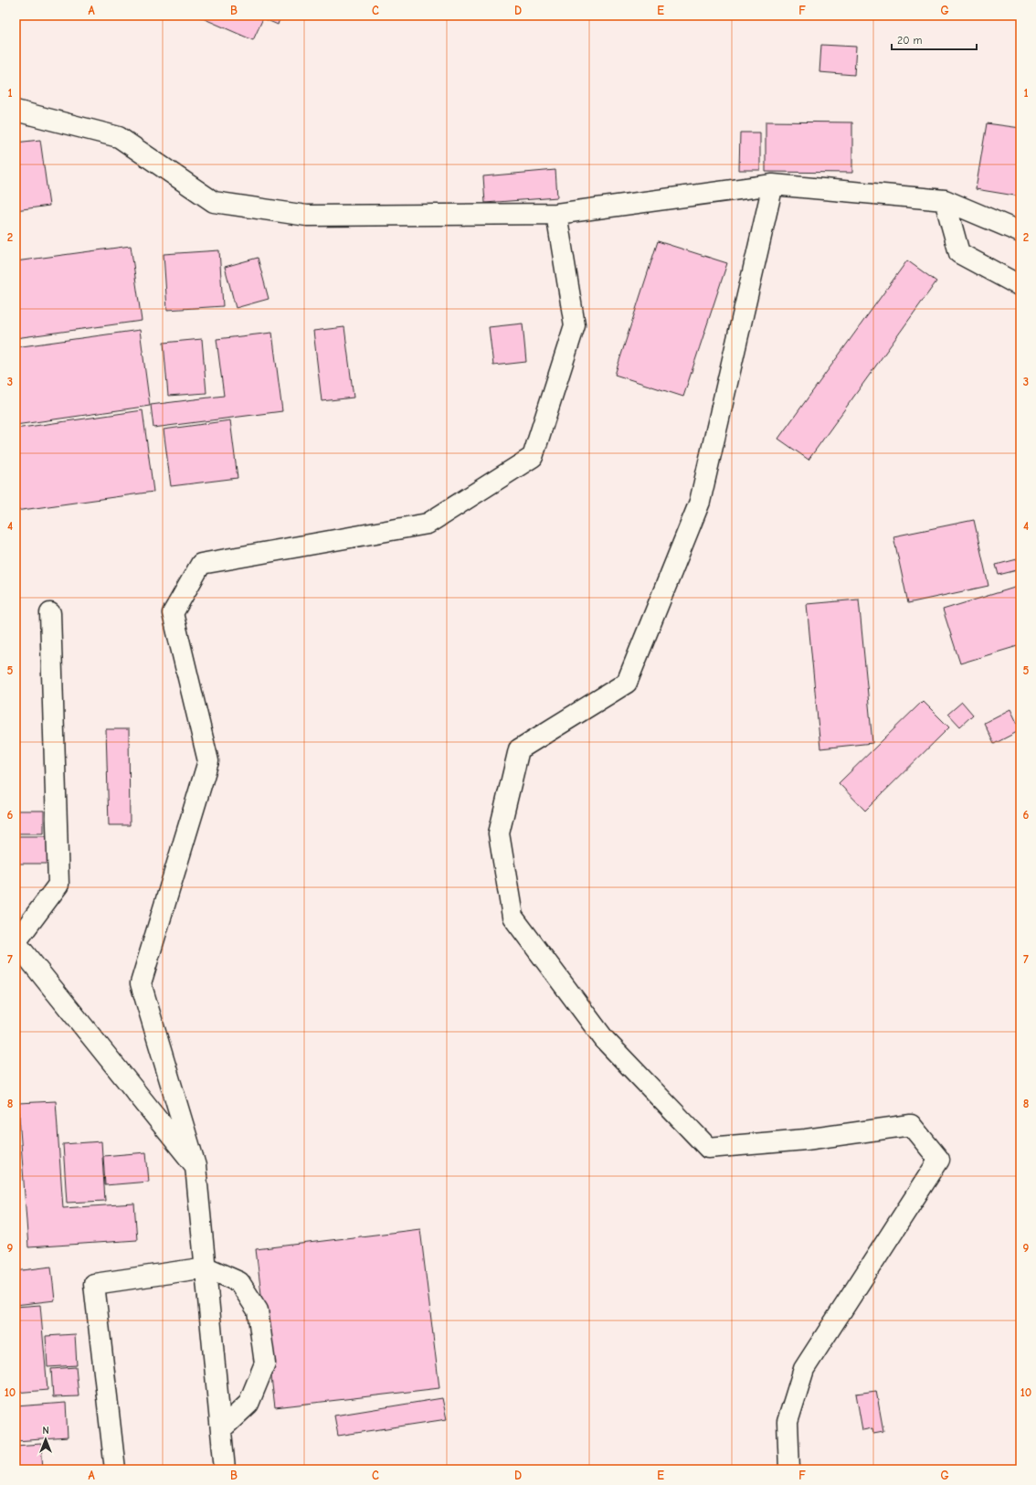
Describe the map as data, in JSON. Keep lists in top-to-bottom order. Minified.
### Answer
{"scale_bar":"20 m","north":"top","grid":{"columns":["A","B","C","D","E","F","G"],"rows":["1","2","3","4","5","6","7","8","9","10"]}}
